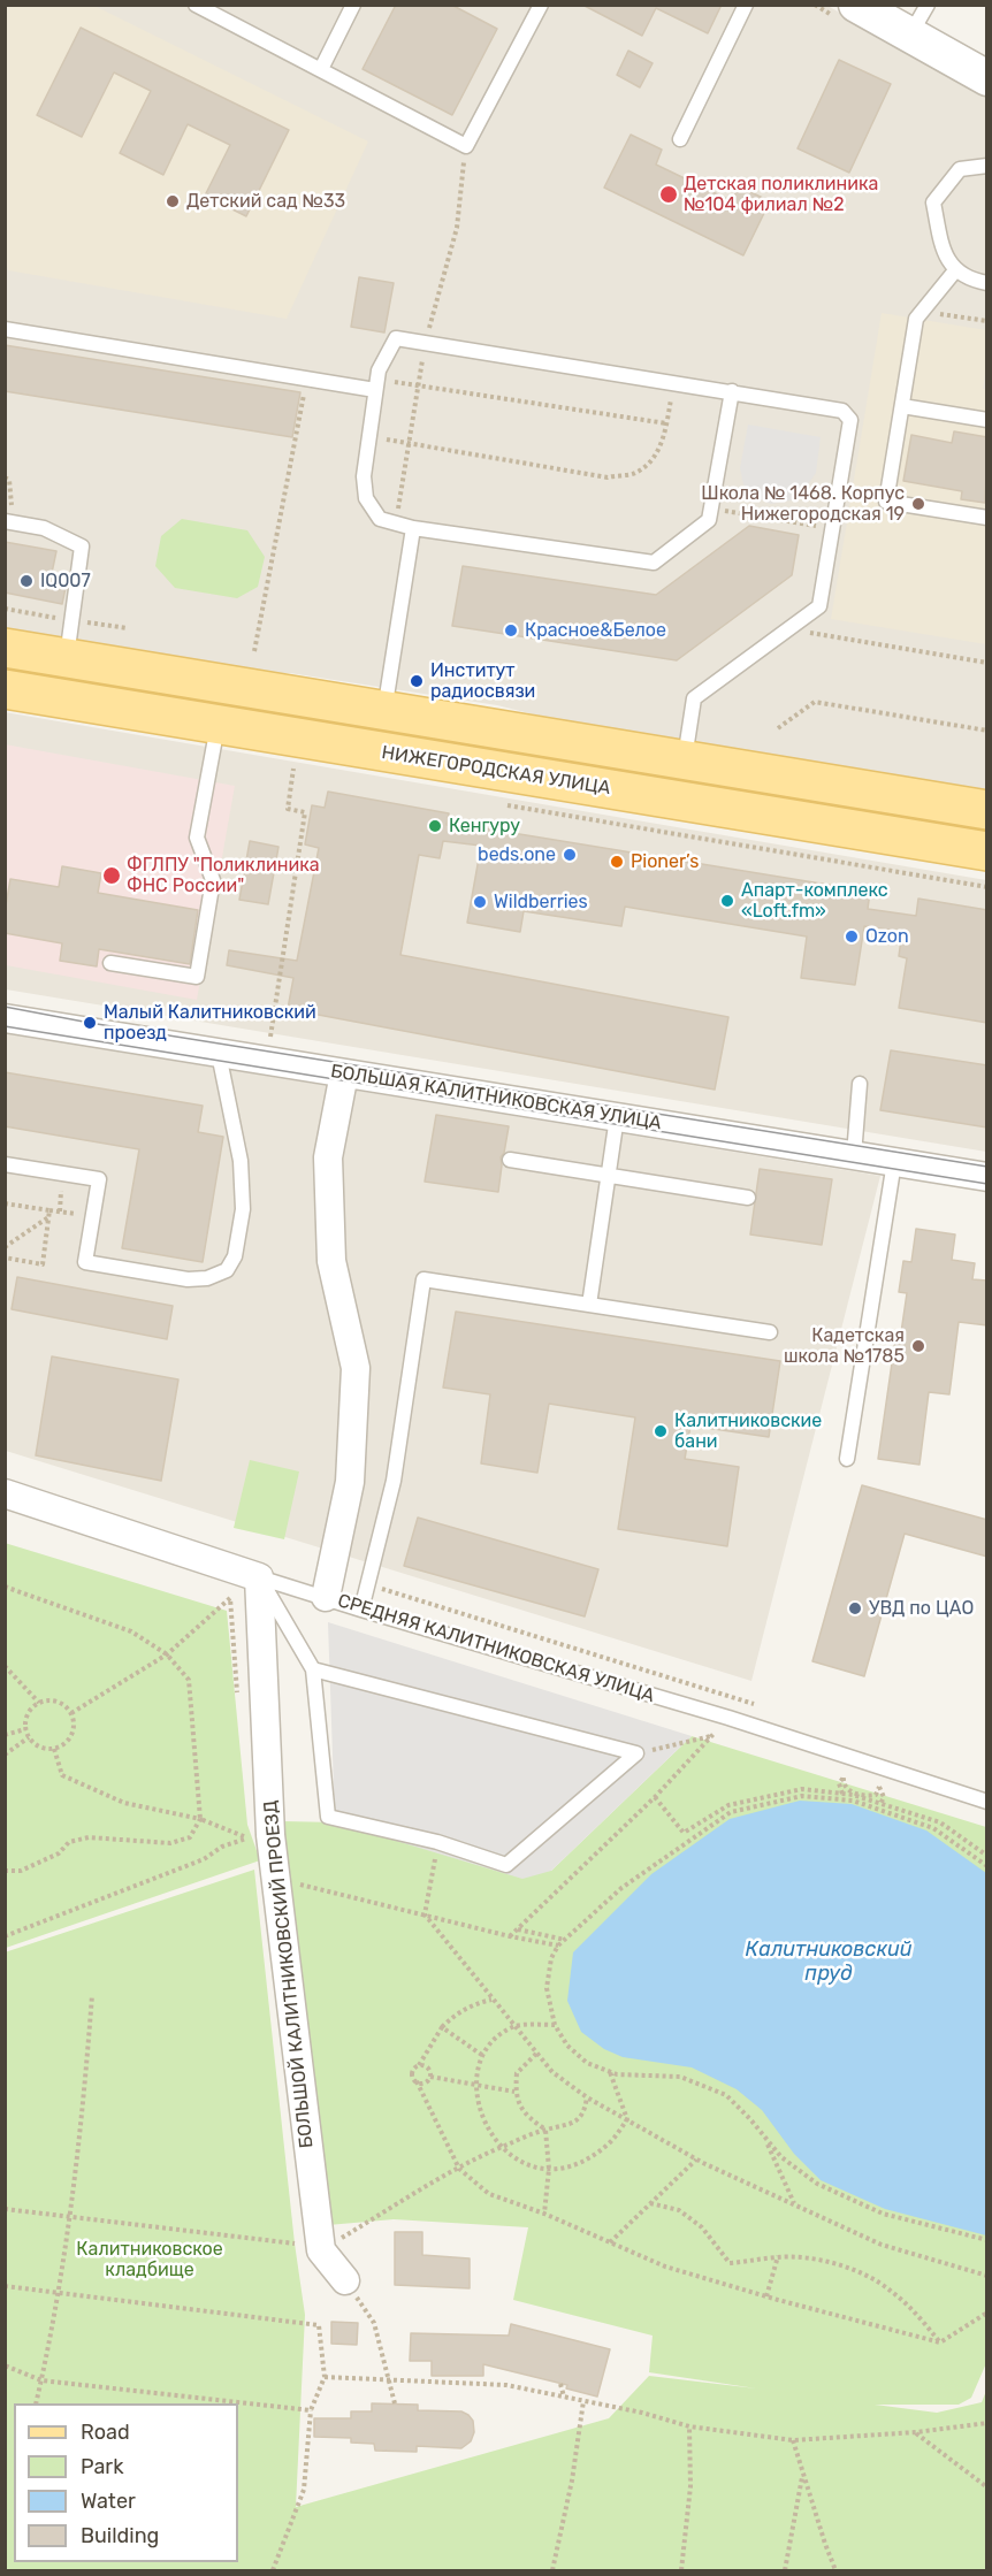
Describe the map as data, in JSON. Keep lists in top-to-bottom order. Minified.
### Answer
{"streets":{"main road":["НИЖЕГОРОДСКАЯ УЛИЦА"],"street":["БОЛЬШАЯ КАЛИТНИКОВСКАЯ УЛИЦА","СРЕДНЯЯ КАЛИТНИКОВСКАЯ УЛИЦА","БОЛЬШОЙ КАЛИТНИКОВСКИЙ ПРОЕЗД"]},"crossings":[["СРЕДНЯЯ КАЛИТНИКОВСКАЯ УЛИЦА","БОЛЬШОЙ КАЛИТНИКОВСКИЙ ПРОЕЗД"]],"water":["Калитниковский пруд"],"parks":["Калитниковское кладбище"],"places":["Детская поликлиника №104 филиал №2","Детский сад №33","Школа № 1468. Корпус Нижегородская 19","IQ007","Красное&Белое","Институт радиосвязи","Кенгуру","beds.one","Pioner’s","ФГЛПУ \"Поликлиника ФНС России\"","Апарт-комплекс «Loft.fm»","Wildberries","Ozon","Малый Калитниковский проезд","Кадетская школа №1785","Калитниковские бани","УВД по ЦАО"],"legend":["Road","Park","Water","Building"]}
